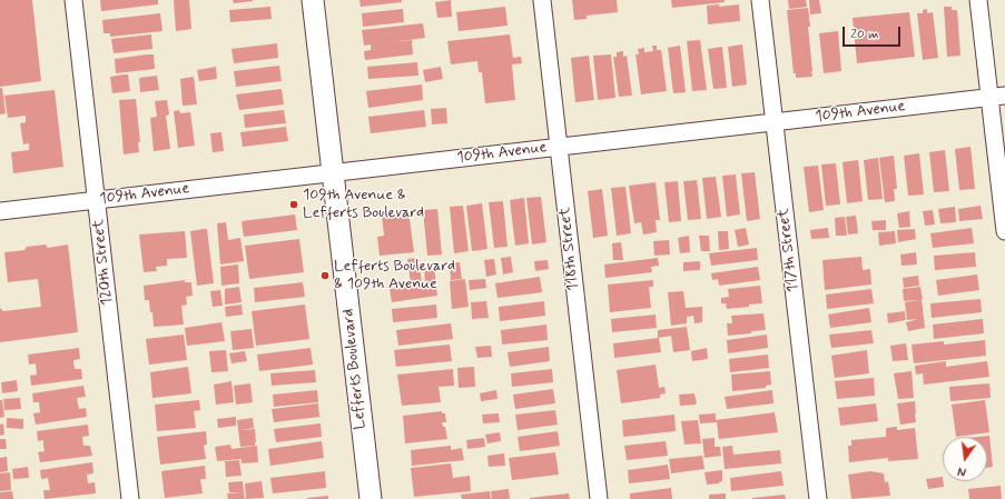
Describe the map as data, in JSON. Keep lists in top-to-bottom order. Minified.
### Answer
{"streets":{"street":["109th Avenue","118th Street","117th Street","120th Street","Lefferts Boulevard"]},"crossings":[["109th Avenue","118th Street"],["109th Avenue","117th Street"],["109th Avenue","120th Street"],["109th Avenue","Lefferts Boulevard"]],"places":["109th Avenue & Lefferts Boulevard","Lefferts Boulevard & 109th Avenue"],"scale_bar":"20 m","north":"bottom"}
